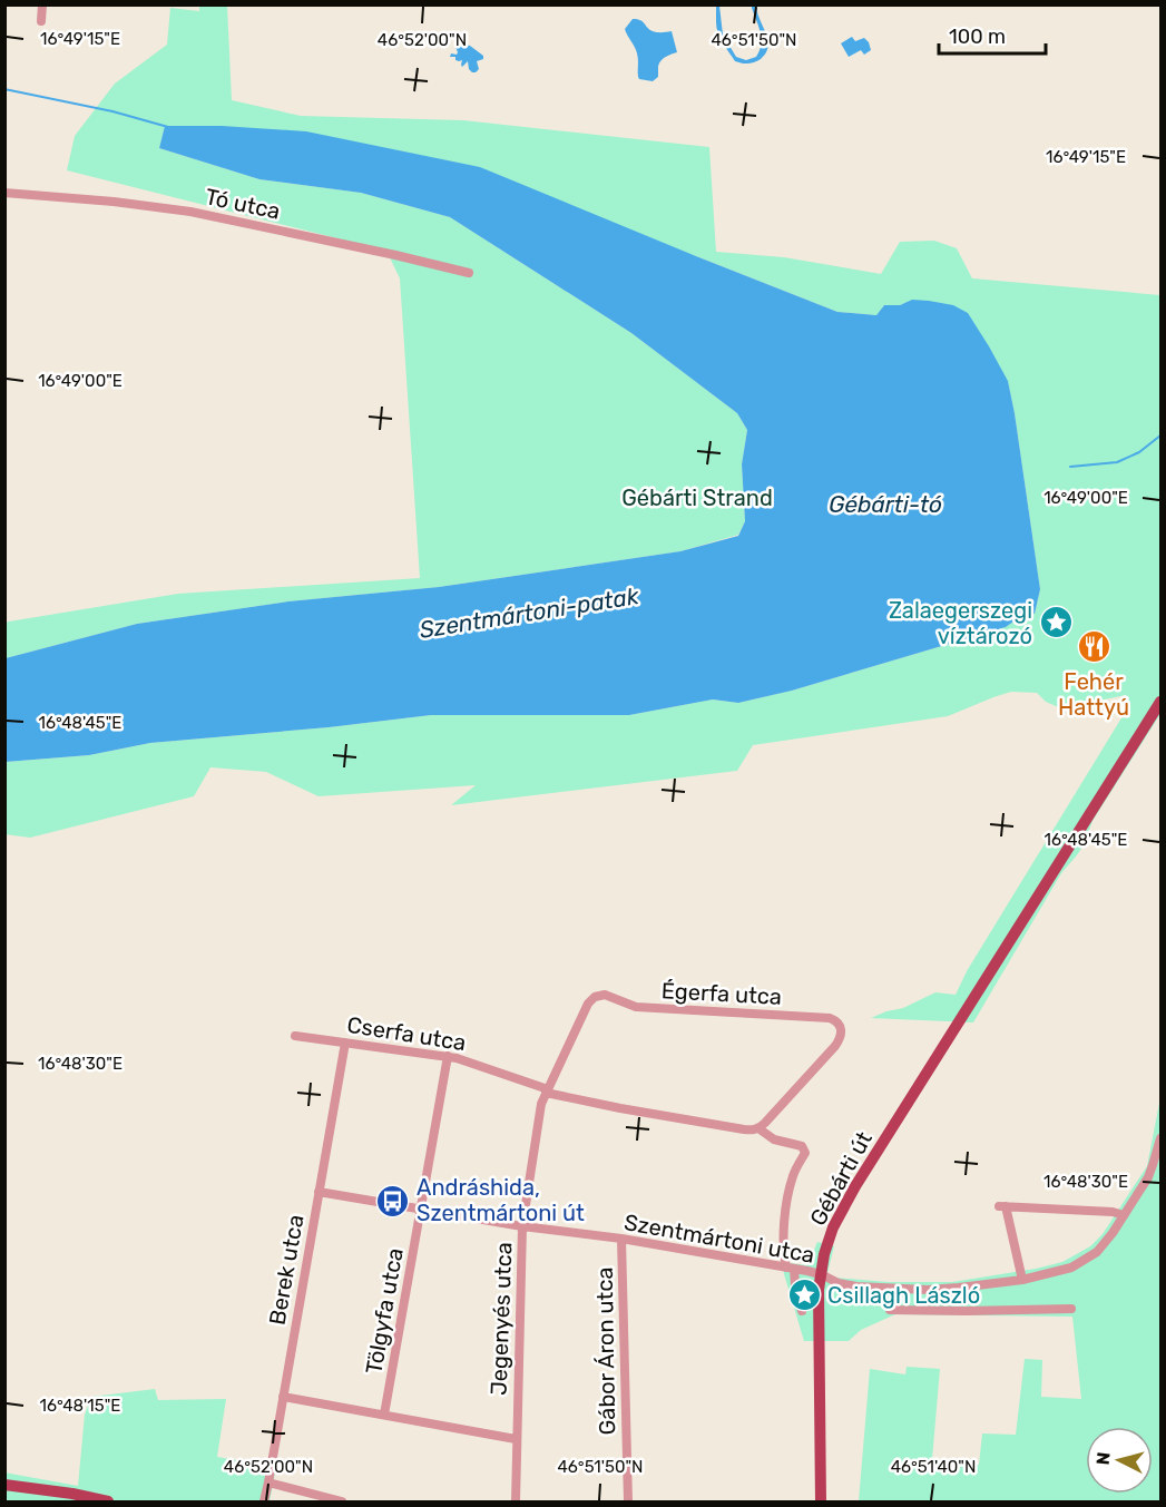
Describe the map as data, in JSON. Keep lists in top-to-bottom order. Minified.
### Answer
{"streets":{"main road":["Gébárti út"],"street":["Tó utca","Égerfa utca","Cserfa utca","Szentmártoni utca","Berek utca","Tölgyfa utca","Jegenyés utca","Gábor Áron utca"]},"crossings":[["Égerfa utca","Cserfa utca"],["Égerfa utca","Jegenyés utca"],["Cserfa utca","Szentmártoni utca"],["Cserfa utca","Berek utca"],["Cserfa utca","Tölgyfa utca"],["Cserfa utca","Jegenyés utca"],["Gébárti út","Szentmártoni utca"],["Szentmártoni utca","Berek utca"],["Szentmártoni utca","Tölgyfa utca"],["Szentmártoni utca","Jegenyés utca"],["Szentmártoni utca","Gábor Áron utca"]],"water":["Gébárti-tó","Szentmártoni-patak"],"parks":["Gébárti Strand"],"places":{"place":["Zalaegerszegi víztározó","Csillagh László"],"restaurant":["Fehér Hattyú"],"bus stop":["Andráshida, Szentmártoni út"]},"scale_bar":"100 m","north":"left","coordinates":["16°49'15\"E","46°52'00\"N","46°51'50\"N","16°49'00\"E","16°48'45\"E","16°48'30\"E","16°48'15\"E","46°51'40\"N"]}
